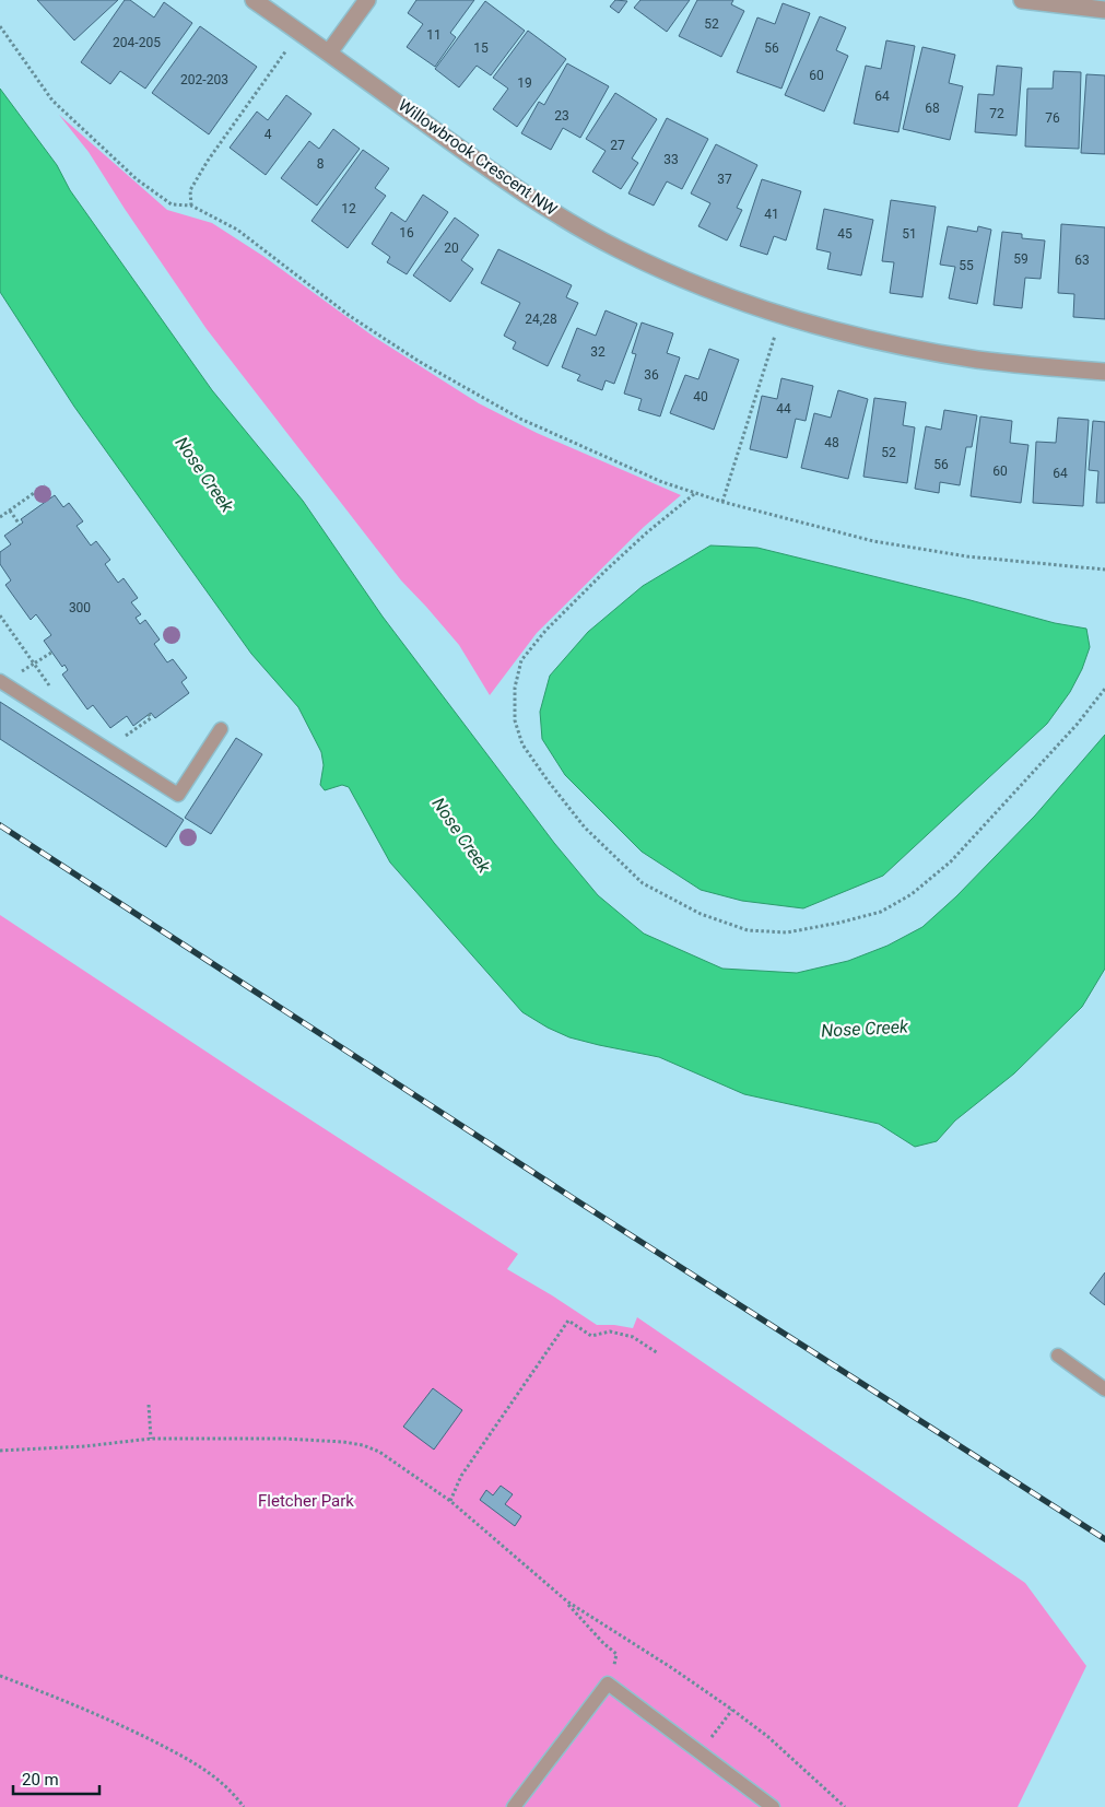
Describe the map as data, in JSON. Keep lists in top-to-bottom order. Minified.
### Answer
{"streets":{"street":["Willowbrook Crescent NW"]},"water":["Nose Creek"],"parks":["Fletcher Park"],"house_numbers":["52","11","204-205","15","56","60","202-203","19","64","68","72","23","76","4","27","33","8","37","12","41","16","45","51","20","59","63","55","24,28","32","36","40","44","48","52","56","60","64","300"],"scale_bar":"20 m"}
